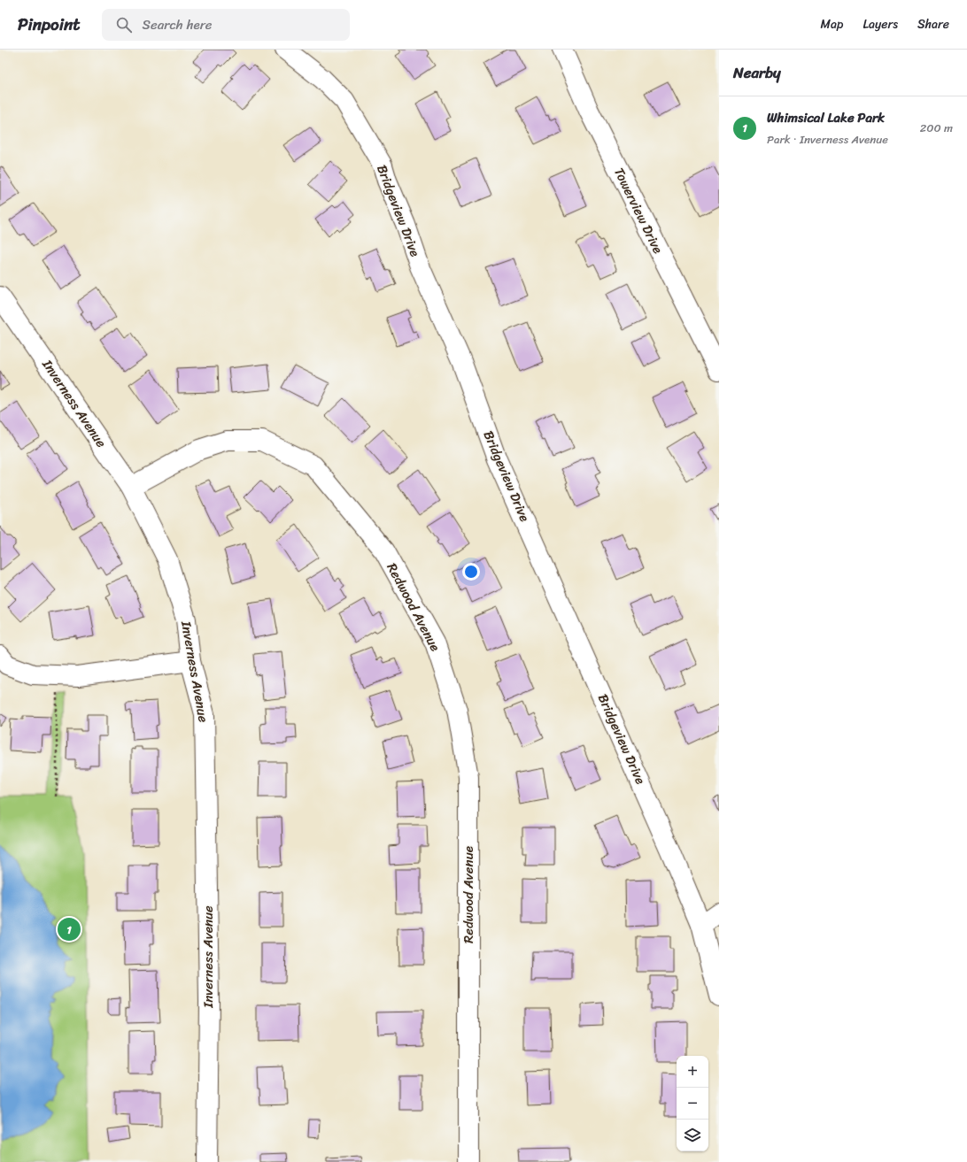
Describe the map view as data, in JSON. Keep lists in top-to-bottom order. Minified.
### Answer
{"streets":{"street":["Bridgeview Drive","Towerview Drive","Inverness Avenue","Redwood Avenue"]},"crossings":[["Inverness Avenue","Redwood Avenue"]],"page":{"header":"Pinpoint","search":"Search here","nav":["Map","Layers","Share"],"heading":"Nearby","list":[{"mark":"1","name":"Whimsical Lake Park","note":"Park · Inverness Avenue","value":"200 m"}],"pins":"1","map_buttons":["+","−"]}}
